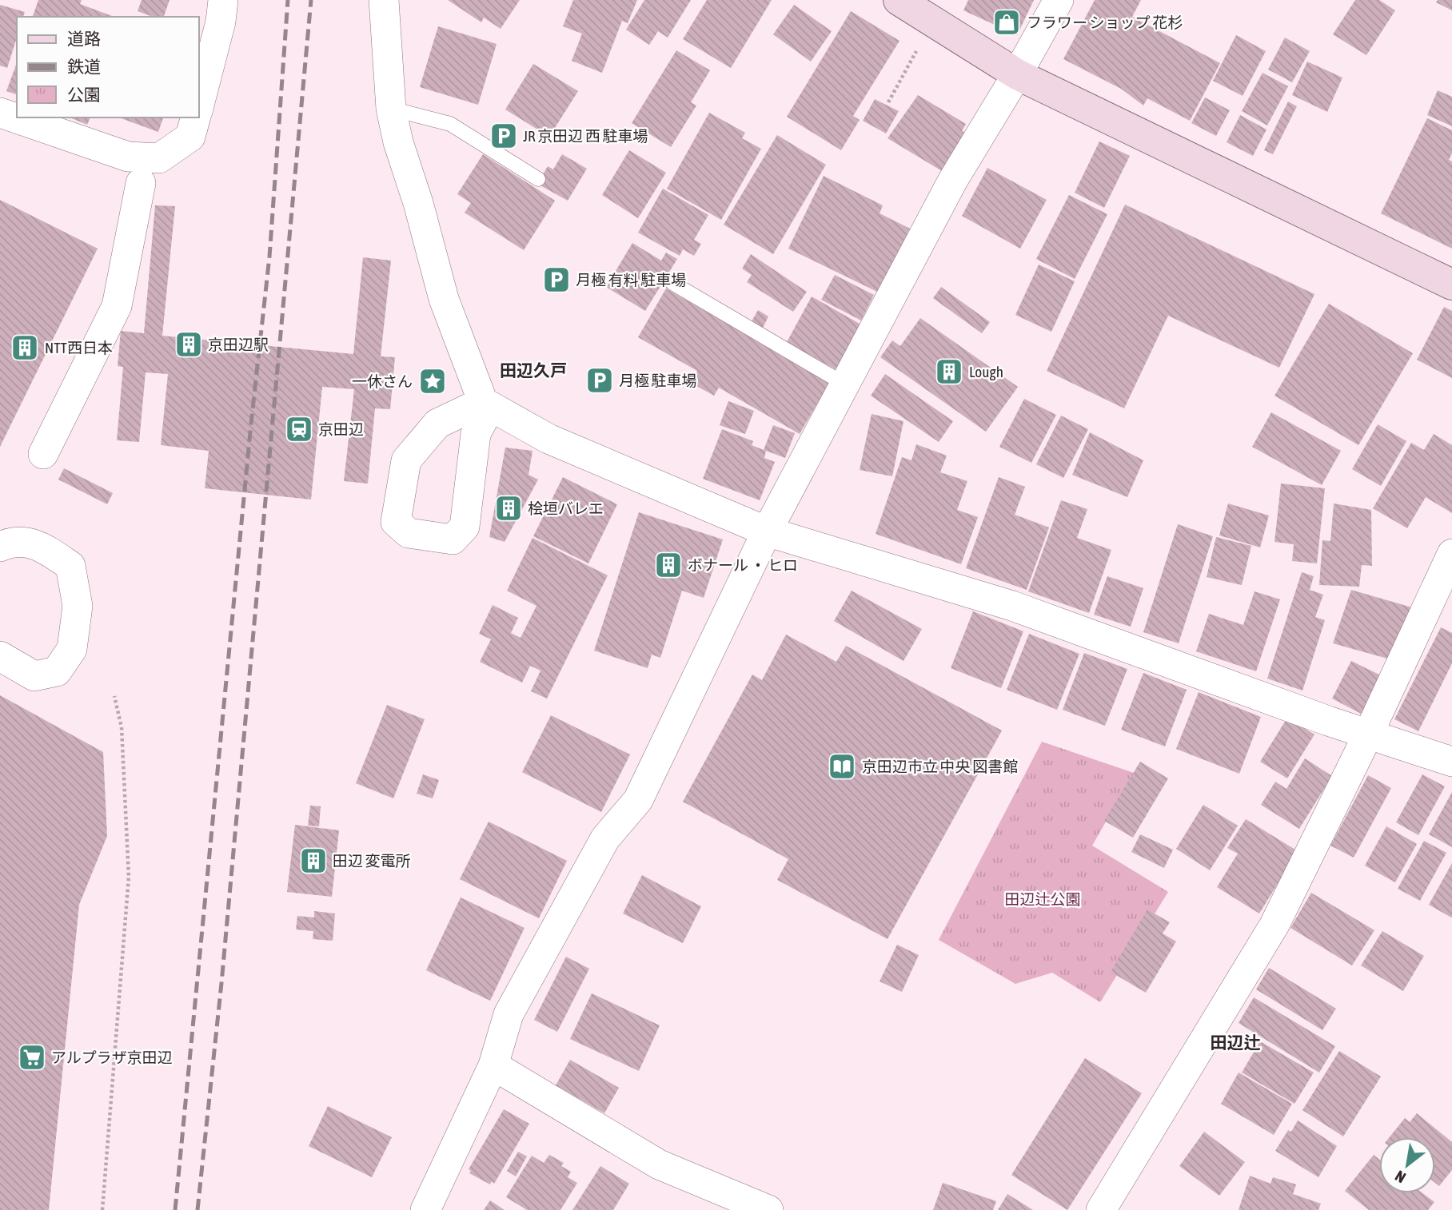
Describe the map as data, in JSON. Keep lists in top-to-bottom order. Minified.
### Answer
{"districts":["田辺久戸","田辺辻"],"parks":["田辺辻公園"],"places":{"shop":["フラワー ショップ 花杉"],"parking":["JR 京田辺 西 駐車場","月極 有料 駐車場","月極 駐車場"],"building":["京田辺駅","NTT西日本","Lough","桧垣バレエ","ボナール ・ ヒロ","田辺 変電所"],"place":["一休さん"],"station":["京田辺"],"library":["京田辺市立 中央 図書館"],"supermarket":["アルプラザ京田辺"]},"legend":["道路","鉄道","公園"],"north":"bottom left"}
